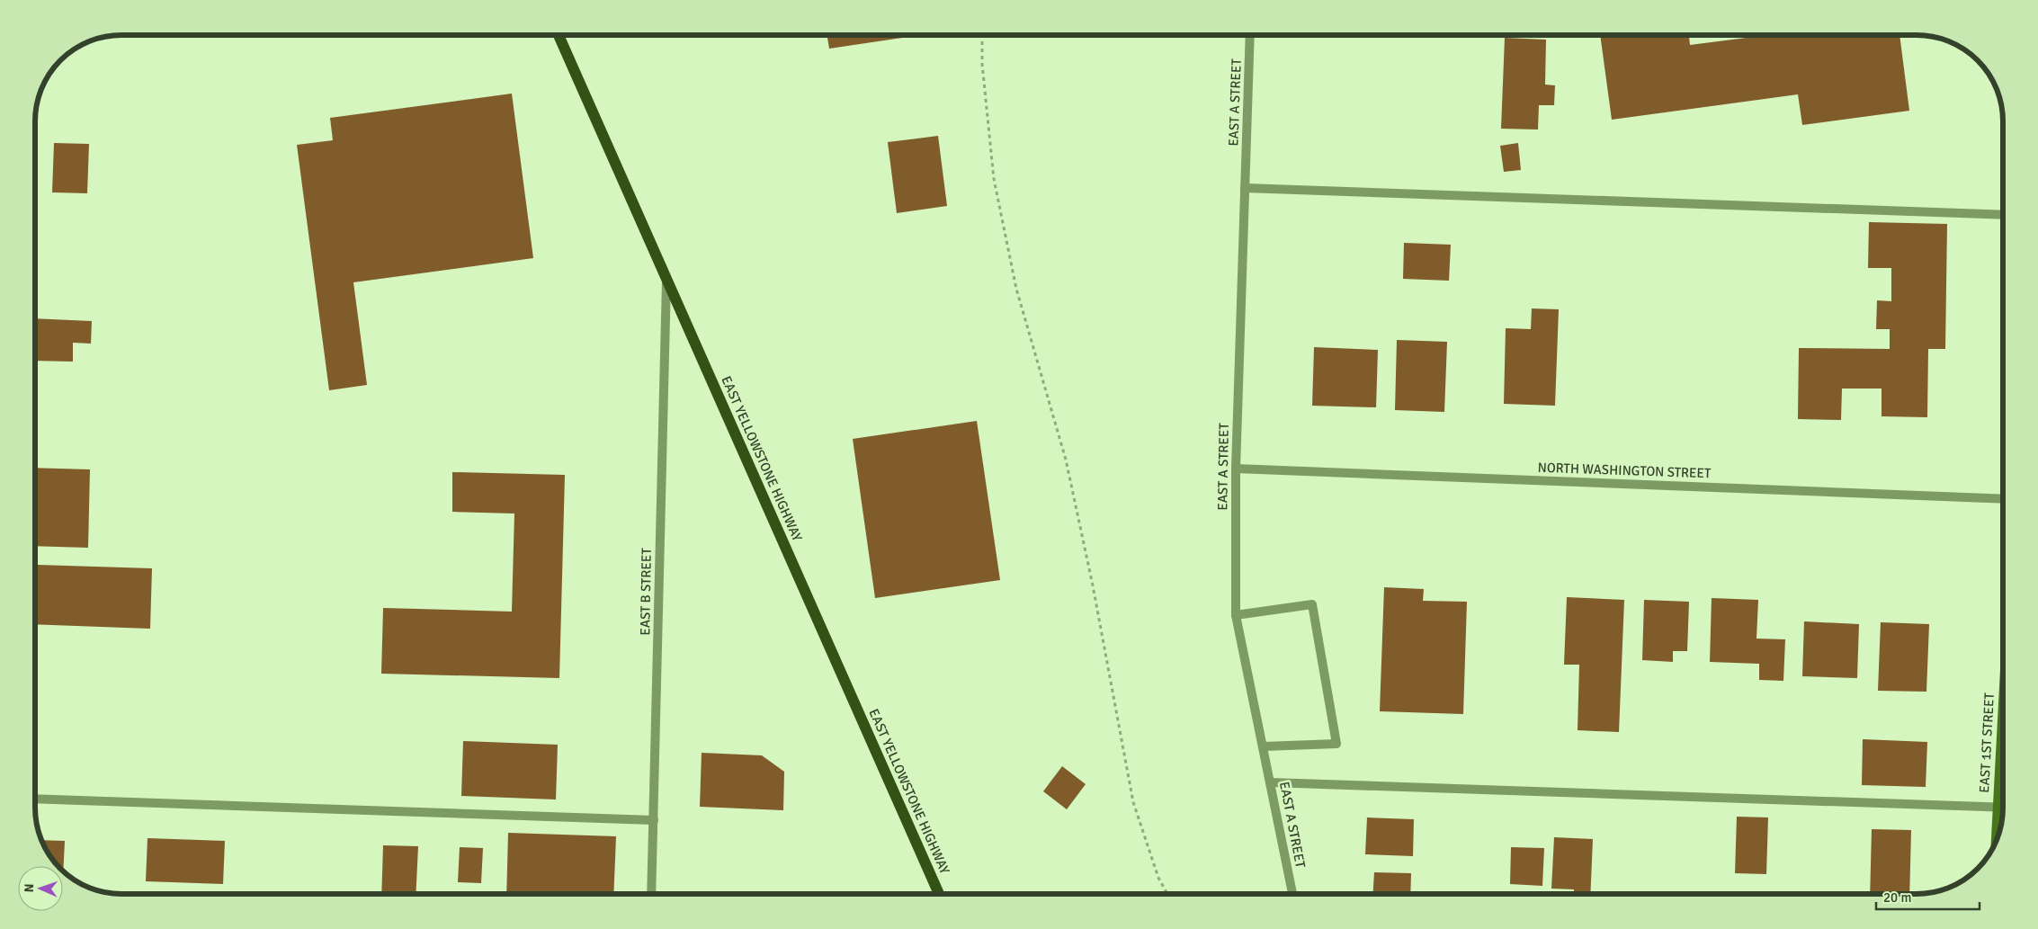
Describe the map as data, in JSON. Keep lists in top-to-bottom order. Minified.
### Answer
{"streets":{"main road":["EAST YELLOWSTONE HIGHWAY"],"street":["EAST A STREET","NORTH WASHINGTON STREET","EAST B STREET","EAST 1ST STREET"]},"crossings":[["EAST A STREET","NORTH WASHINGTON STREET"],["EAST YELLOWSTONE HIGHWAY","EAST B STREET"]],"scale_bar":"20 m","north":"left"}
